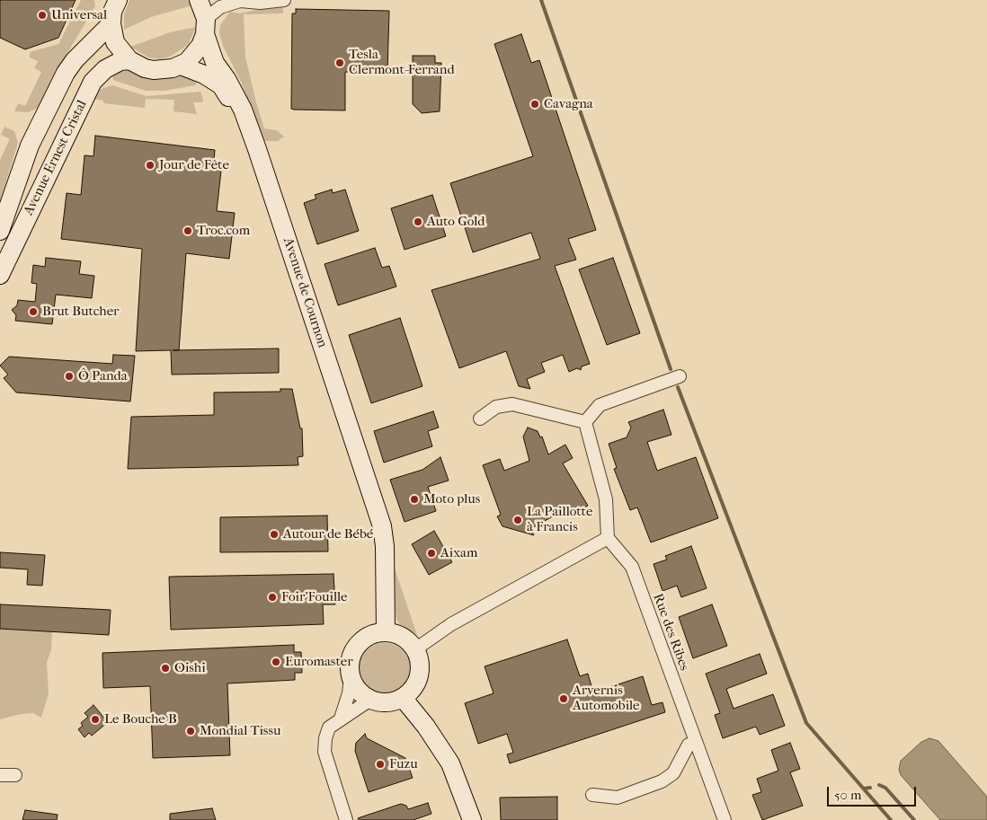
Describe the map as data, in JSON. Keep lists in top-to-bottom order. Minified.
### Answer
{"streets":{"main road":["Avenue Ernest Cristal","Avenue de Cournon"],"street":["Rue des Ribes"]},"places":["Universal","Tesla Clermont-Ferrand","Cavagna","Jour de Fête","Auto Gold","Troc.com","Brut Butcher","Ô Panda","Moto plus","La Paillotte à Francis","Autour de Bébé","Aixam","Foir'Fouille","Euromaster","Oishi","Arvernis Automobile","Le Bouche B","Mondial Tissu","Fuzu"],"scale_bar":"50 m"}
